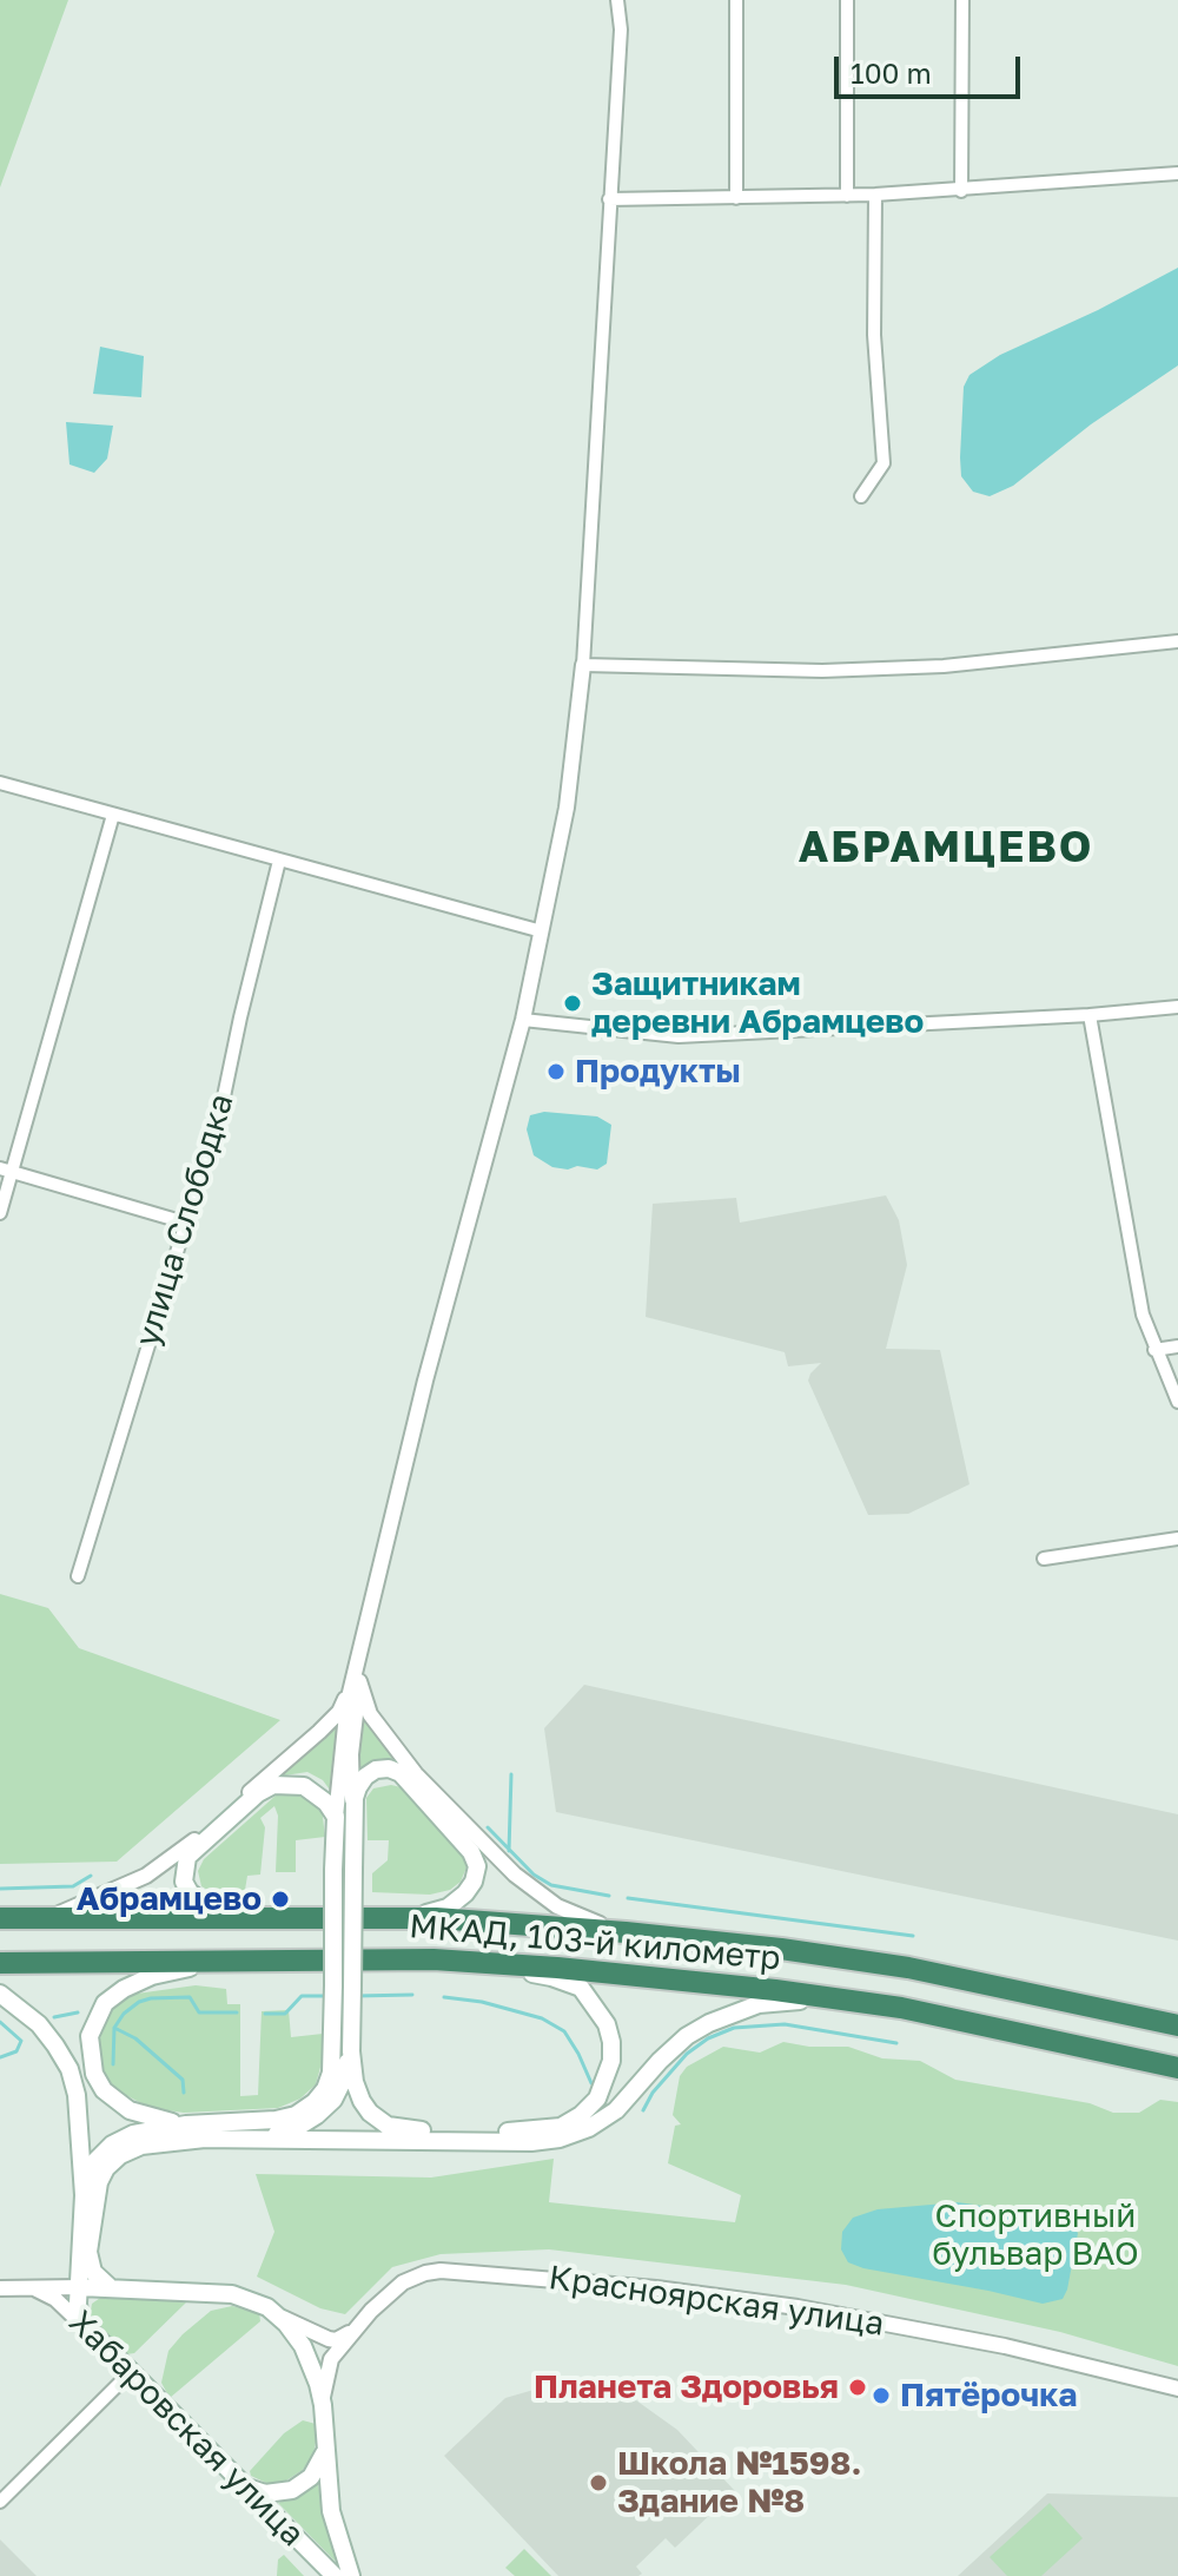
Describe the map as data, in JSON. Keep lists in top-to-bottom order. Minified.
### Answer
{"streets":{"highway":["МКАД, 103-й километр"],"main road":["Хабаровская улица"],"street":["улица Слободка","Красноярская улица"]},"crossings":[["Красноярская улица","Хабаровская улица"]],"districts":["АБРАМЦЕВО"],"parks":["Спортивный бульвар ВАО"],"places":["Защитникам деревни Абрамцево","Продукты","Абрамцево","Планета Здоровья","Пятёрочка","Школа №1598. Здание №8"],"scale_bar":"100 m"}
